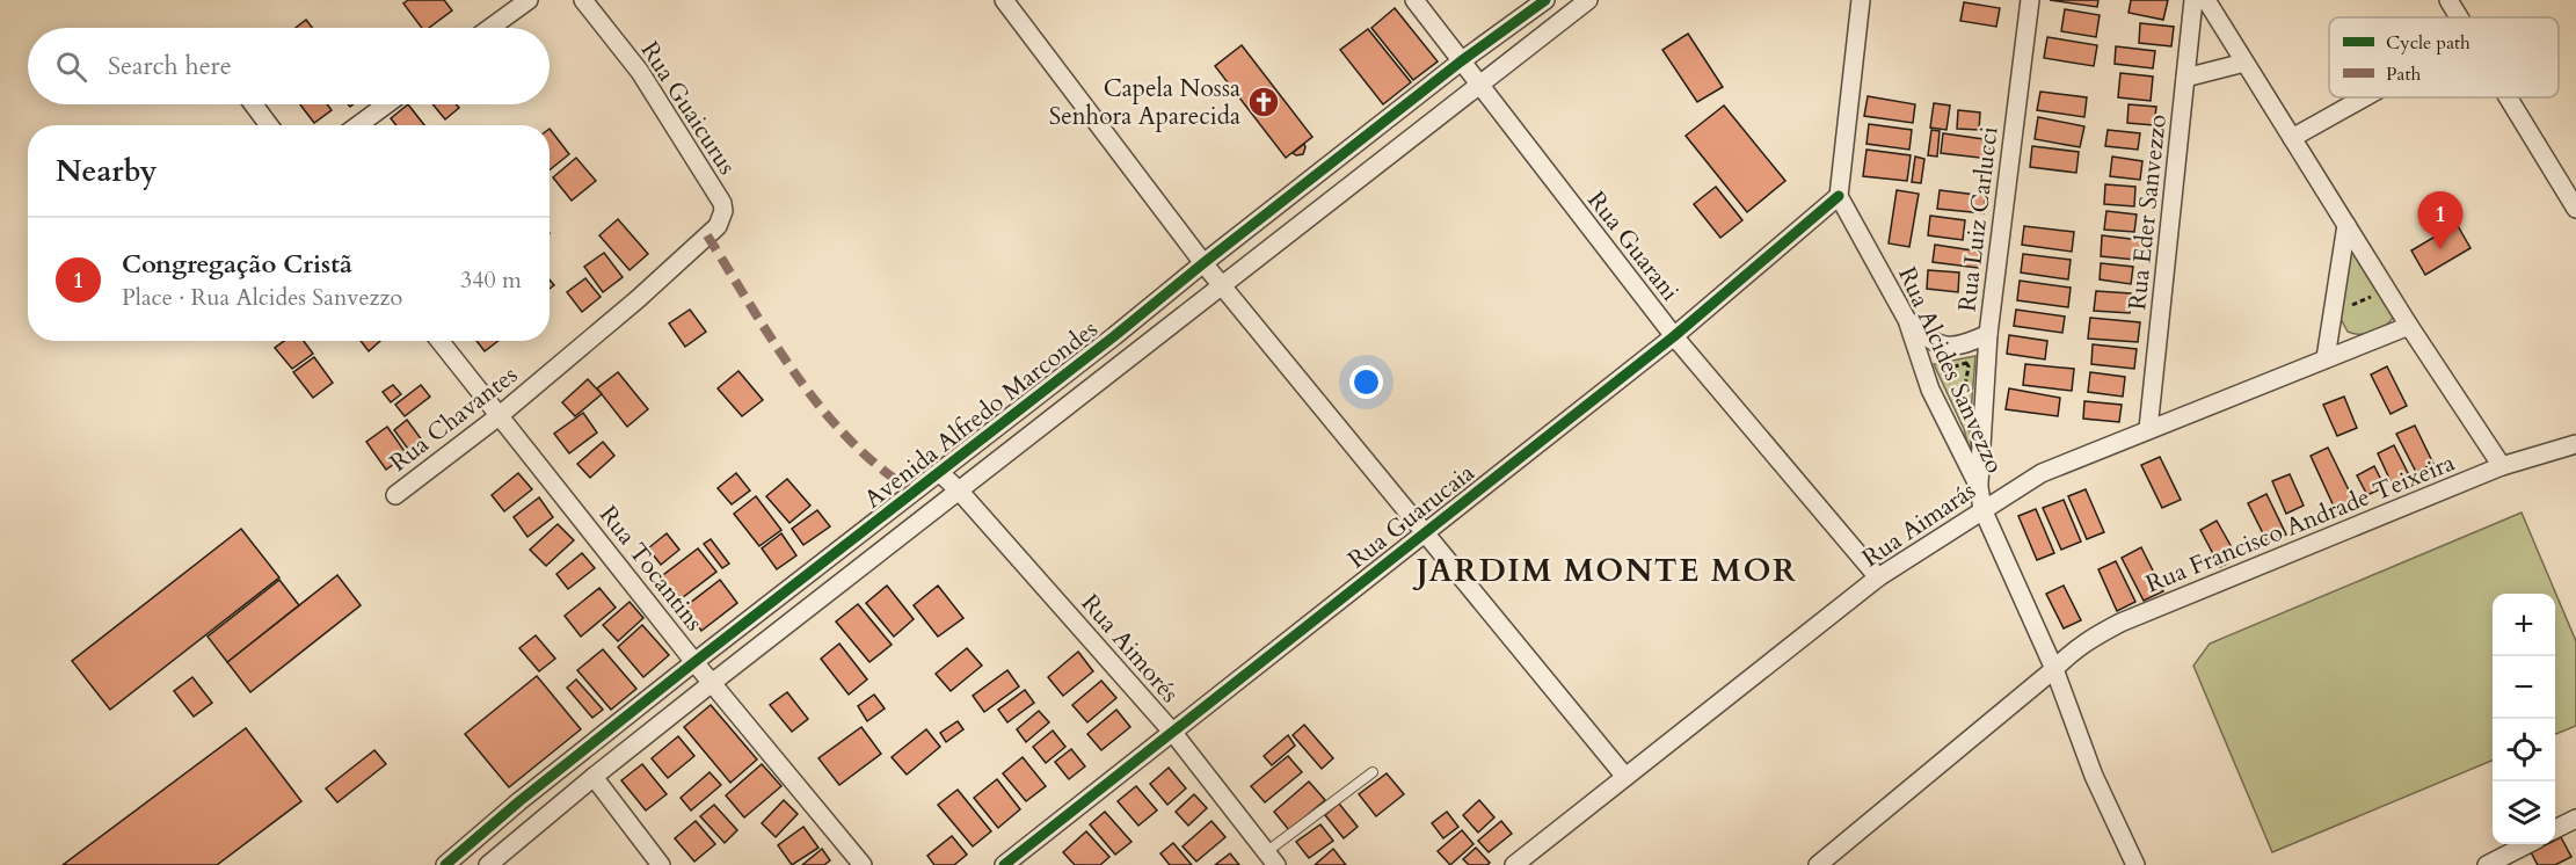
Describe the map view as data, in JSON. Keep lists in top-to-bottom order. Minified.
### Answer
{"streets":{"street":["Rua Guaicurus","Rua Eder Sanvezzo","Rua Luiz Carlucci","Rua Guarani","Rua Alcides Sanvezzo","Avenida Alfredo Marcondes","Rua Chavantes","Rua Guarucaia","Rua Francisco Andrade Teixeira","Rua Aimarás","Rua Tocantins","Rua Aimorés"]},"crossings":[["Rua Guaicurus","Rua Chavantes"],["Rua Eder Sanvezzo","Rua Aimarás"],["Rua Luiz Carlucci","Rua Alcides Sanvezzo"],["Rua Guarani","Avenida Alfredo Marcondes"],["Rua Guarani","Rua Guarucaia"],["Rua Guarani","Rua Aimarás"],["Rua Alcides Sanvezzo","Rua Guarucaia"],["Rua Alcides Sanvezzo","Rua Francisco Andrade Teixeira"],["Rua Alcides Sanvezzo","Rua Aimarás"],["Avenida Alfredo Marcondes","Rua Tocantins"],["Avenida Alfredo Marcondes","Rua Aimorés"],["Rua Chavantes","Rua Tocantins"],["Rua Guarucaia","Rua Aimorés"]],"districts":["JARDIM MONTE MOR"],"places":{"church":["Capela Nossa Senhora Aparecida"]},"legend":["Cycle path","Path"],"page":{"search":"Search here","heading":"Nearby","pins":"1","list":[{"mark":"1","name":"Congregação Cristã","note":"Place · Rua Alcides Sanvezzo","value":"340 m"}],"map_buttons":["+","−"]}}
